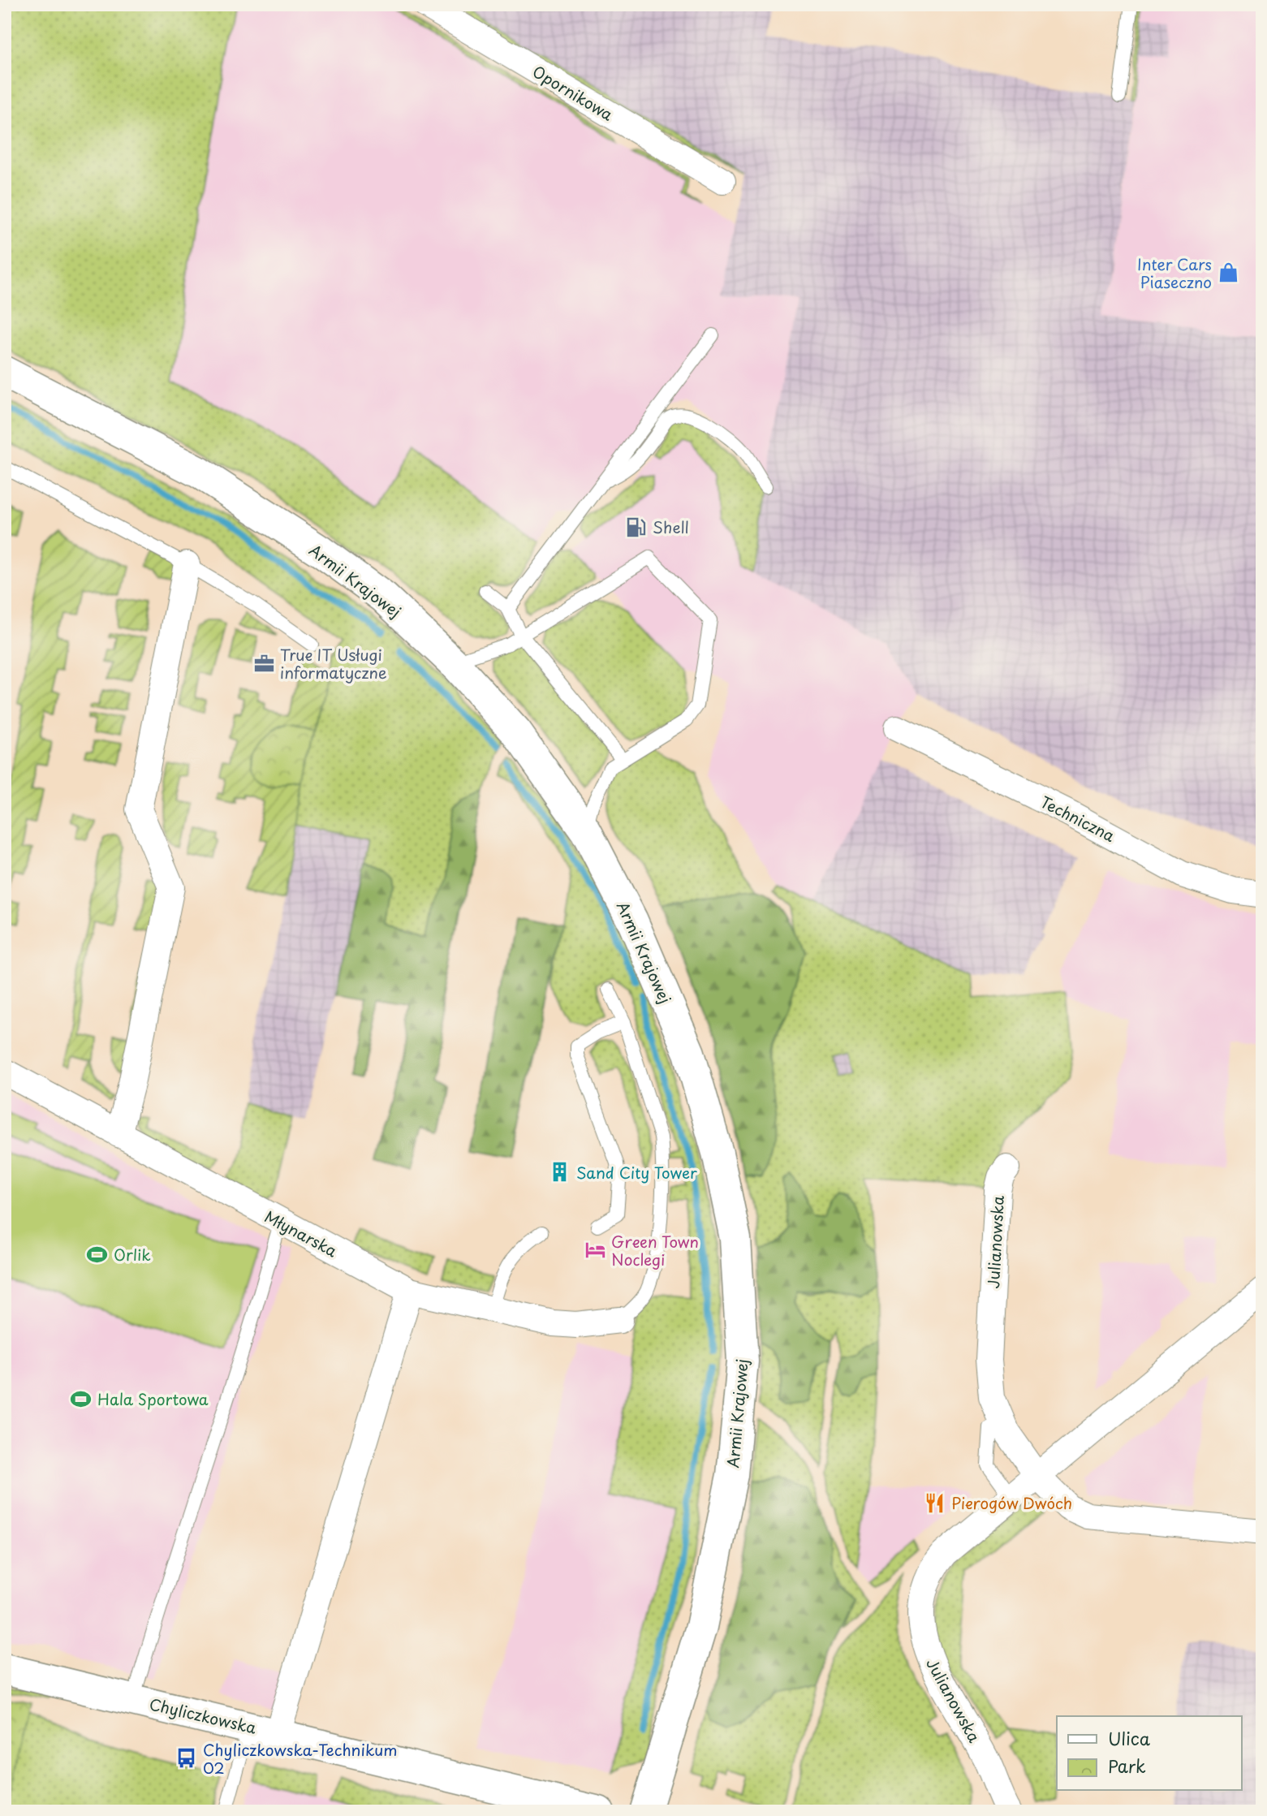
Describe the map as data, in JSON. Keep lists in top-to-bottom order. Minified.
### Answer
{"streets":{"main road":["Armii Krajowej","Chyliczkowska"],"street":["Opornikowa","Techniczna","Młynarska","Julianowska"]},"places":{"shop":["Inter Cars Piaseczno"],"fuel station":["Shell"],"office":["True IT Usługi informatyczne"],"building":["Sand City Tower"],"hotel":["Green Town Noclegi"],"sports":["Orlik","Hala Sportowa"],"restaurant":["Pierogów Dwóch"],"bus stop":["Chyliczkowska-Technikum 02"]},"legend":["Ulica","Park"]}
